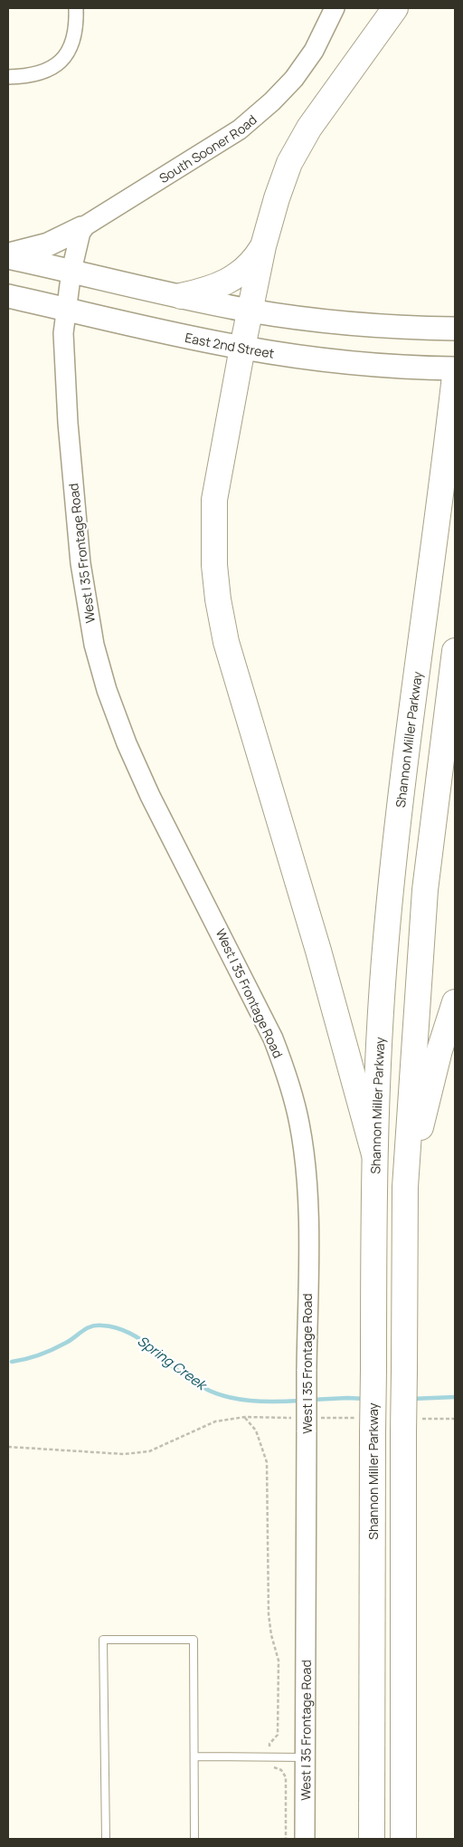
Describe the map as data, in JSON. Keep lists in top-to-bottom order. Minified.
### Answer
{"streets":{"highway":["Shannon Miller Parkway"],"main road":["East 2nd Street"],"street":["South Sooner Road","West I 35 Frontage Road"]},"crossings":[["East 2nd Street","West I 35 Frontage Road"]],"water":["Spring Creek"]}
